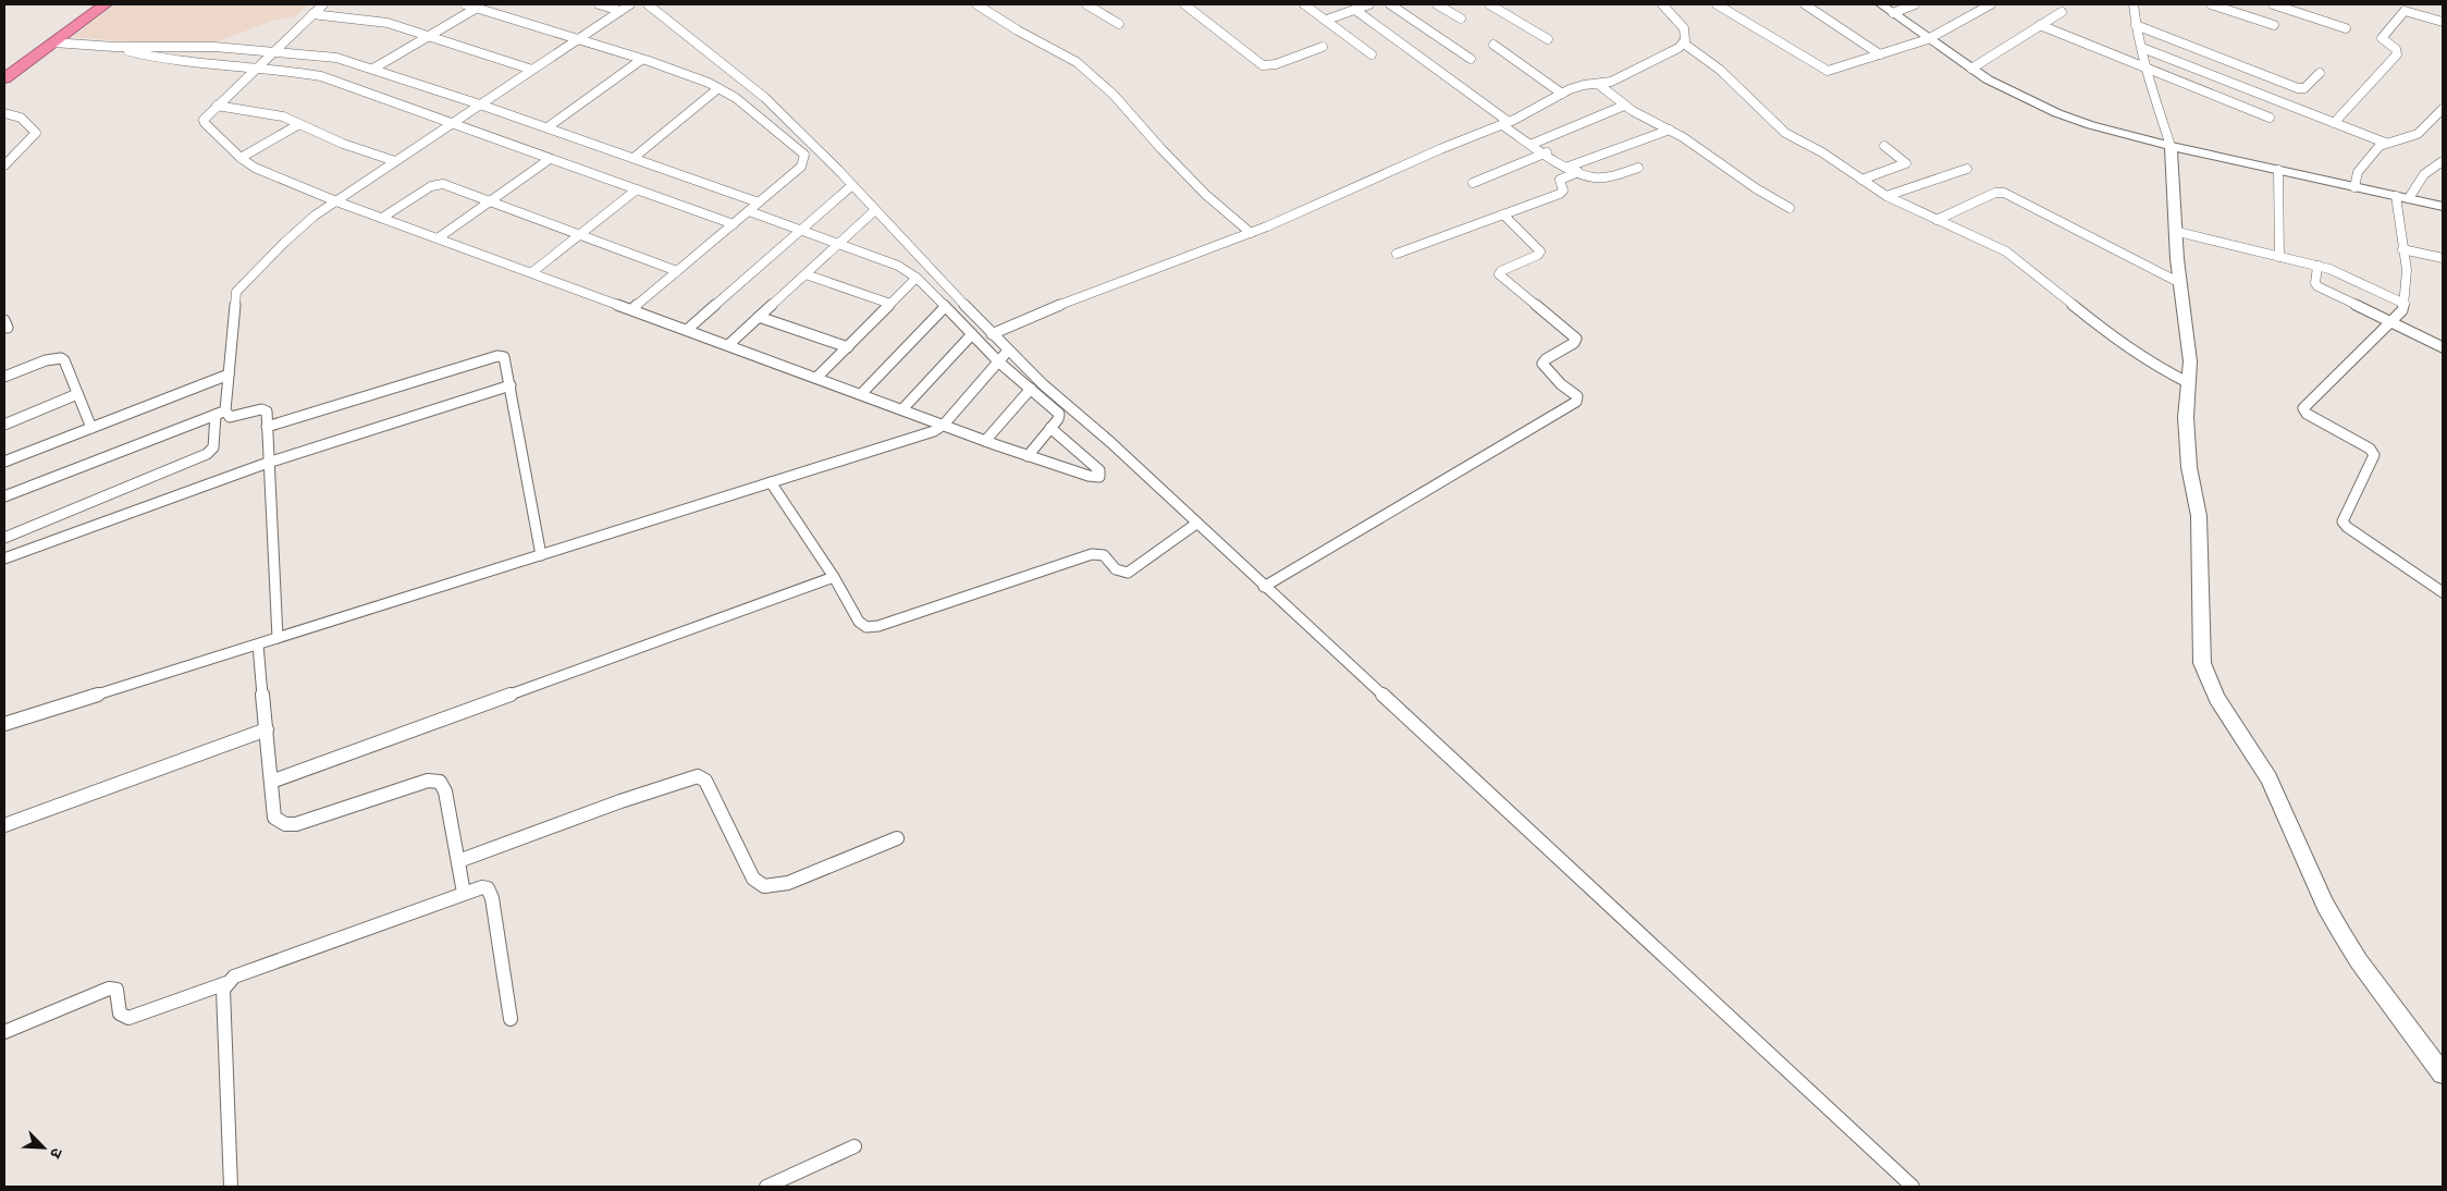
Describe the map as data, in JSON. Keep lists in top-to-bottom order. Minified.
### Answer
{"north":"bottom right"}
